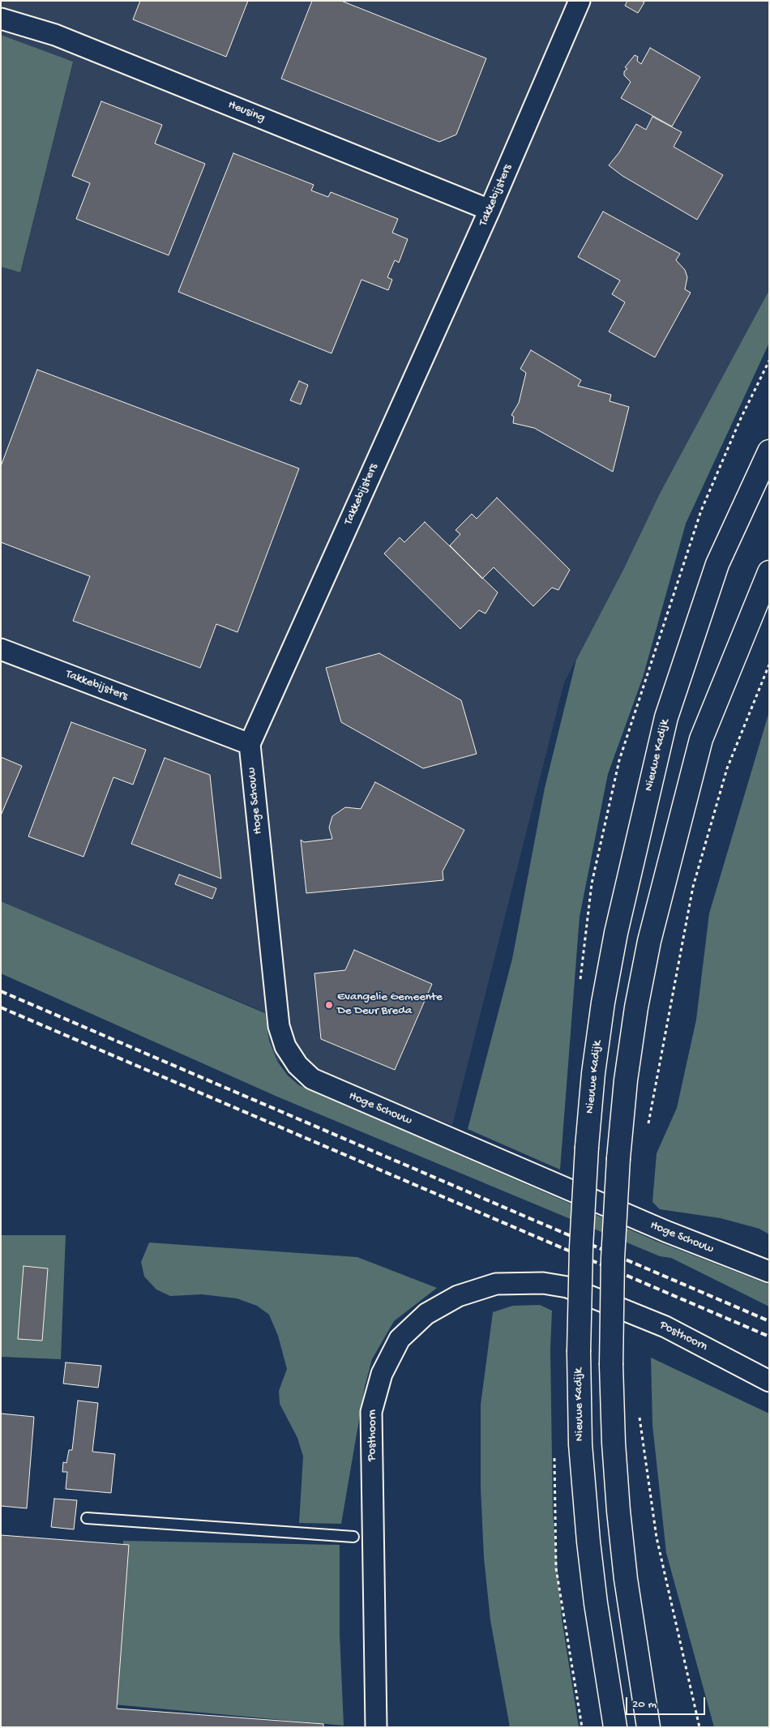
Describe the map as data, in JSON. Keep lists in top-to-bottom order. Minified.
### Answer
{"streets":{"main road":["Nieuwe Kadijk"],"street":["Heusing","Takkebijsters","Hoge Schouw","Posthoorn"]},"crossings":[["Heusing","Takkebijsters"],["Takkebijsters","Hoge Schouw"]],"places":["Evangelie Gemeente De Deur Breda"],"scale_bar":"20 m"}
